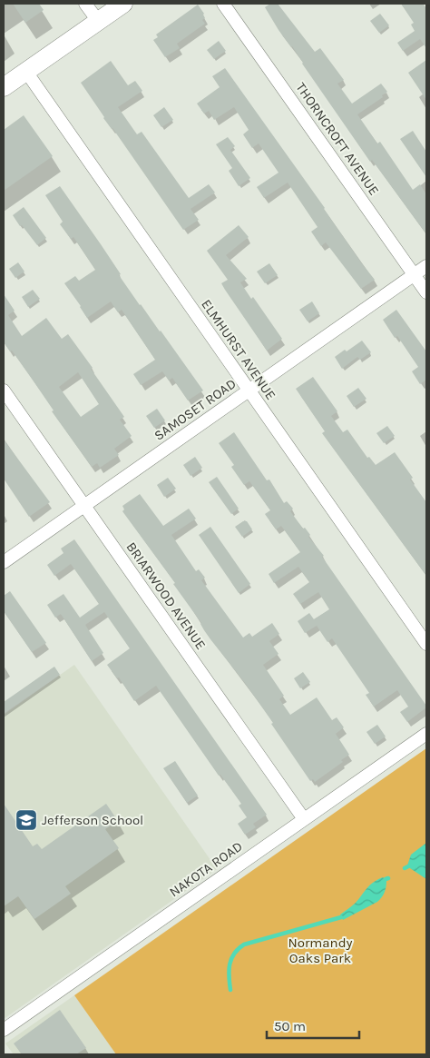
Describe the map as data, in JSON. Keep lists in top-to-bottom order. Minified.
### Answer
{"streets":{"street":["THORNCROFT AVENUE","ELMHURST AVENUE","SAMOSET ROAD","BRIARWOOD AVENUE","NAKOTA ROAD"]},"crossings":[["THORNCROFT AVENUE","SAMOSET ROAD"],["ELMHURST AVENUE","SAMOSET ROAD"],["SAMOSET ROAD","BRIARWOOD AVENUE"],["BRIARWOOD AVENUE","NAKOTA ROAD"]],"parks":["Normandy Oaks Park"],"places":{"school or university":["Jefferson School"]},"scale_bar":"50 m"}
